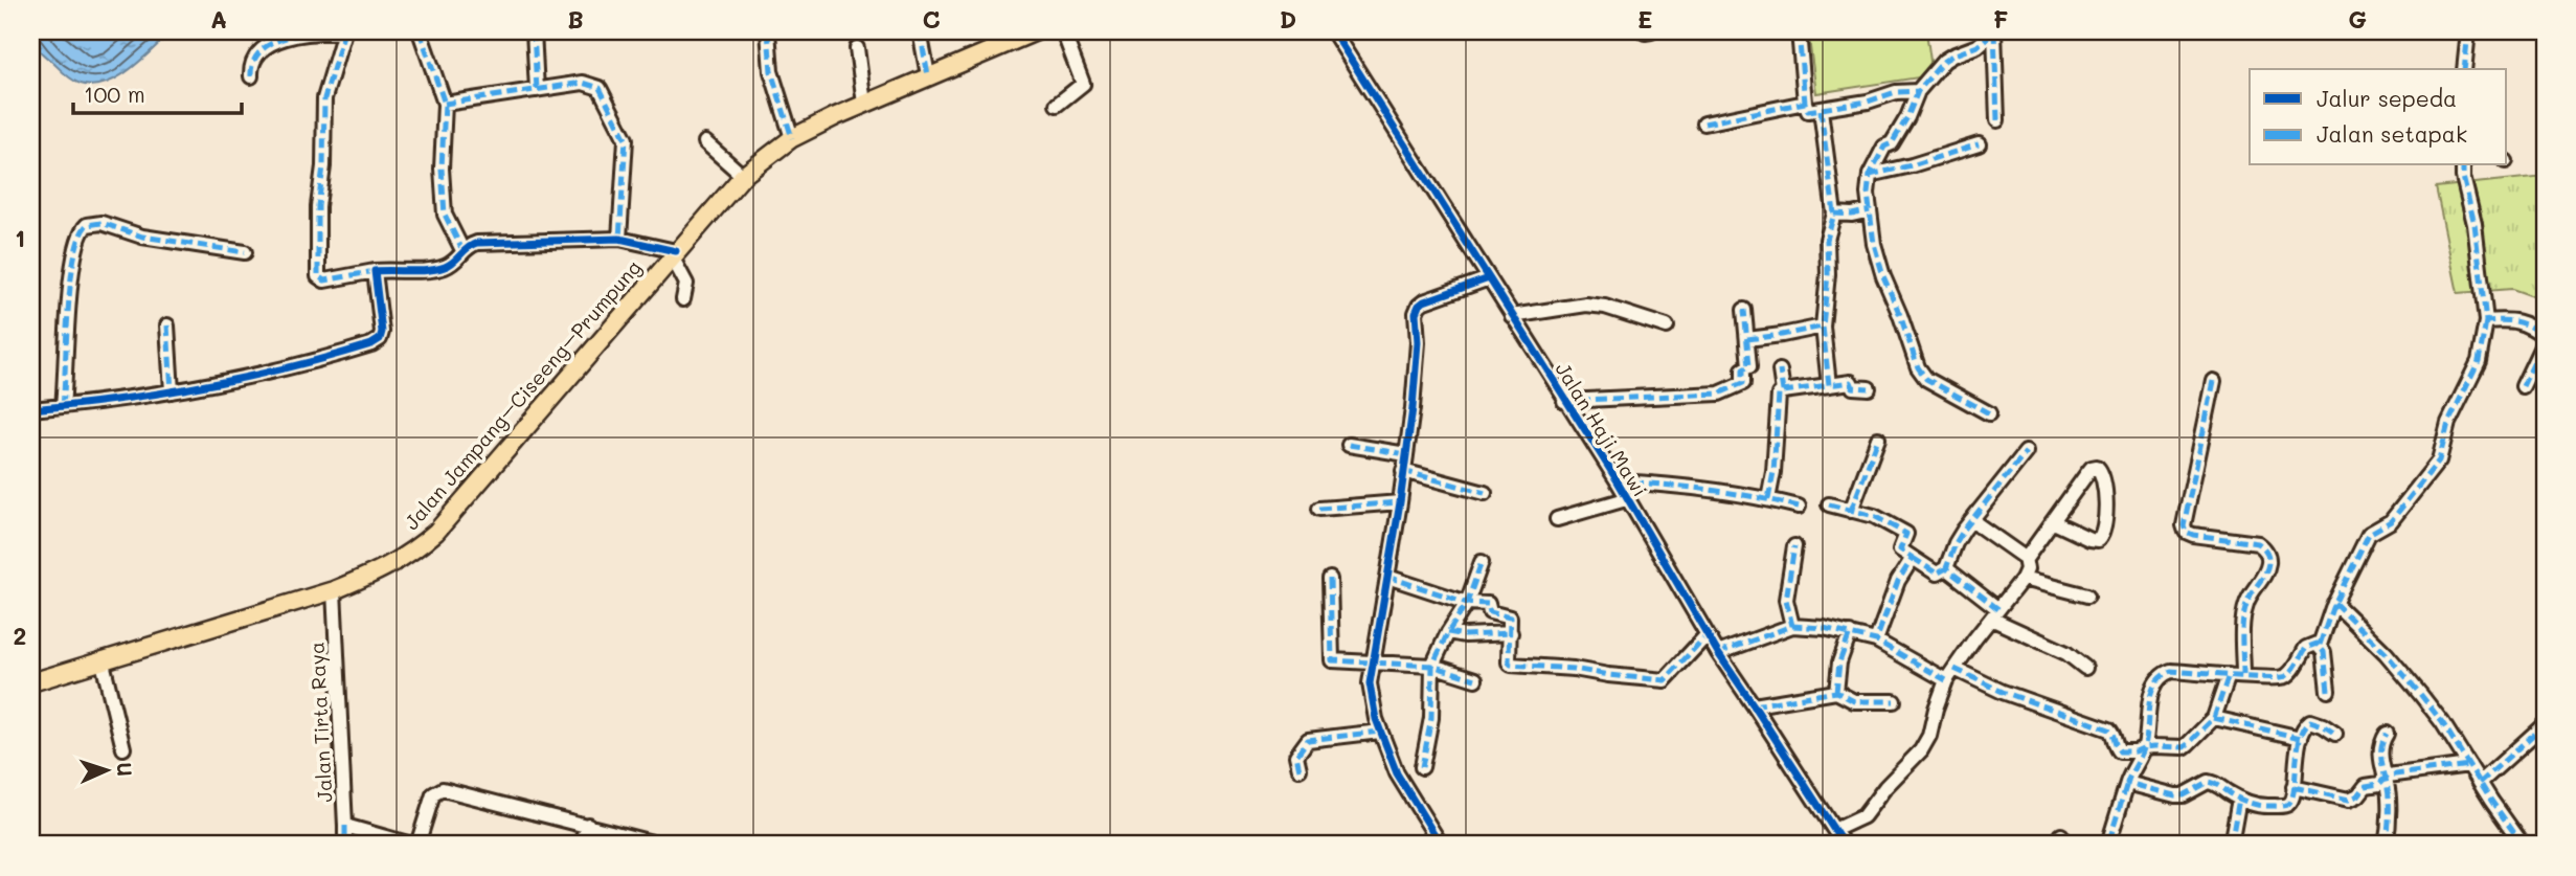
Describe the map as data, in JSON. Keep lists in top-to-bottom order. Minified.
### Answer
{"streets":{"main road":["Jalan Jampang–Ciseeng–Prumpung"],"street":["Jalan Haji Mawi","Jalan Tirta Raya"]},"crossings":[["Jalan Jampang–Ciseeng–Prumpung","Jalan Tirta Raya"]],"legend":["Jalur sepeda","Jalan setapak"],"scale_bar":"100 m","north":"right","grid":{"columns":["A","B","C","D","E","F","G"],"rows":["1","2"]}}
